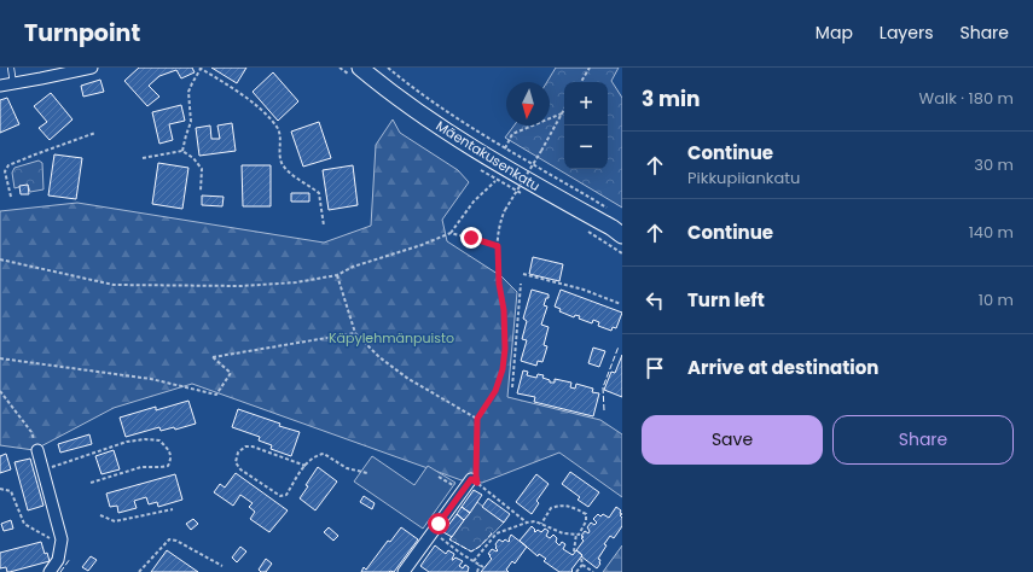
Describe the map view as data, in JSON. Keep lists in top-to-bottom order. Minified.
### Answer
{"streets":{"main road":["Mäentakusenkatu"]},"parks":["Käpylehmänpuisto"],"north":"bottom","page":{"header":"Turnpoint","nav":["Map","Layers","Share"],"heading":["3 min","Walk · 180 m"],"map_buttons":["+","−"],"list":[["Continue","Pikkupiiankatu","30 m"],["Continue","140 m"],["Turn left","10 m"],"Arrive at destination"],"buttons":["Save","Share"]}}
